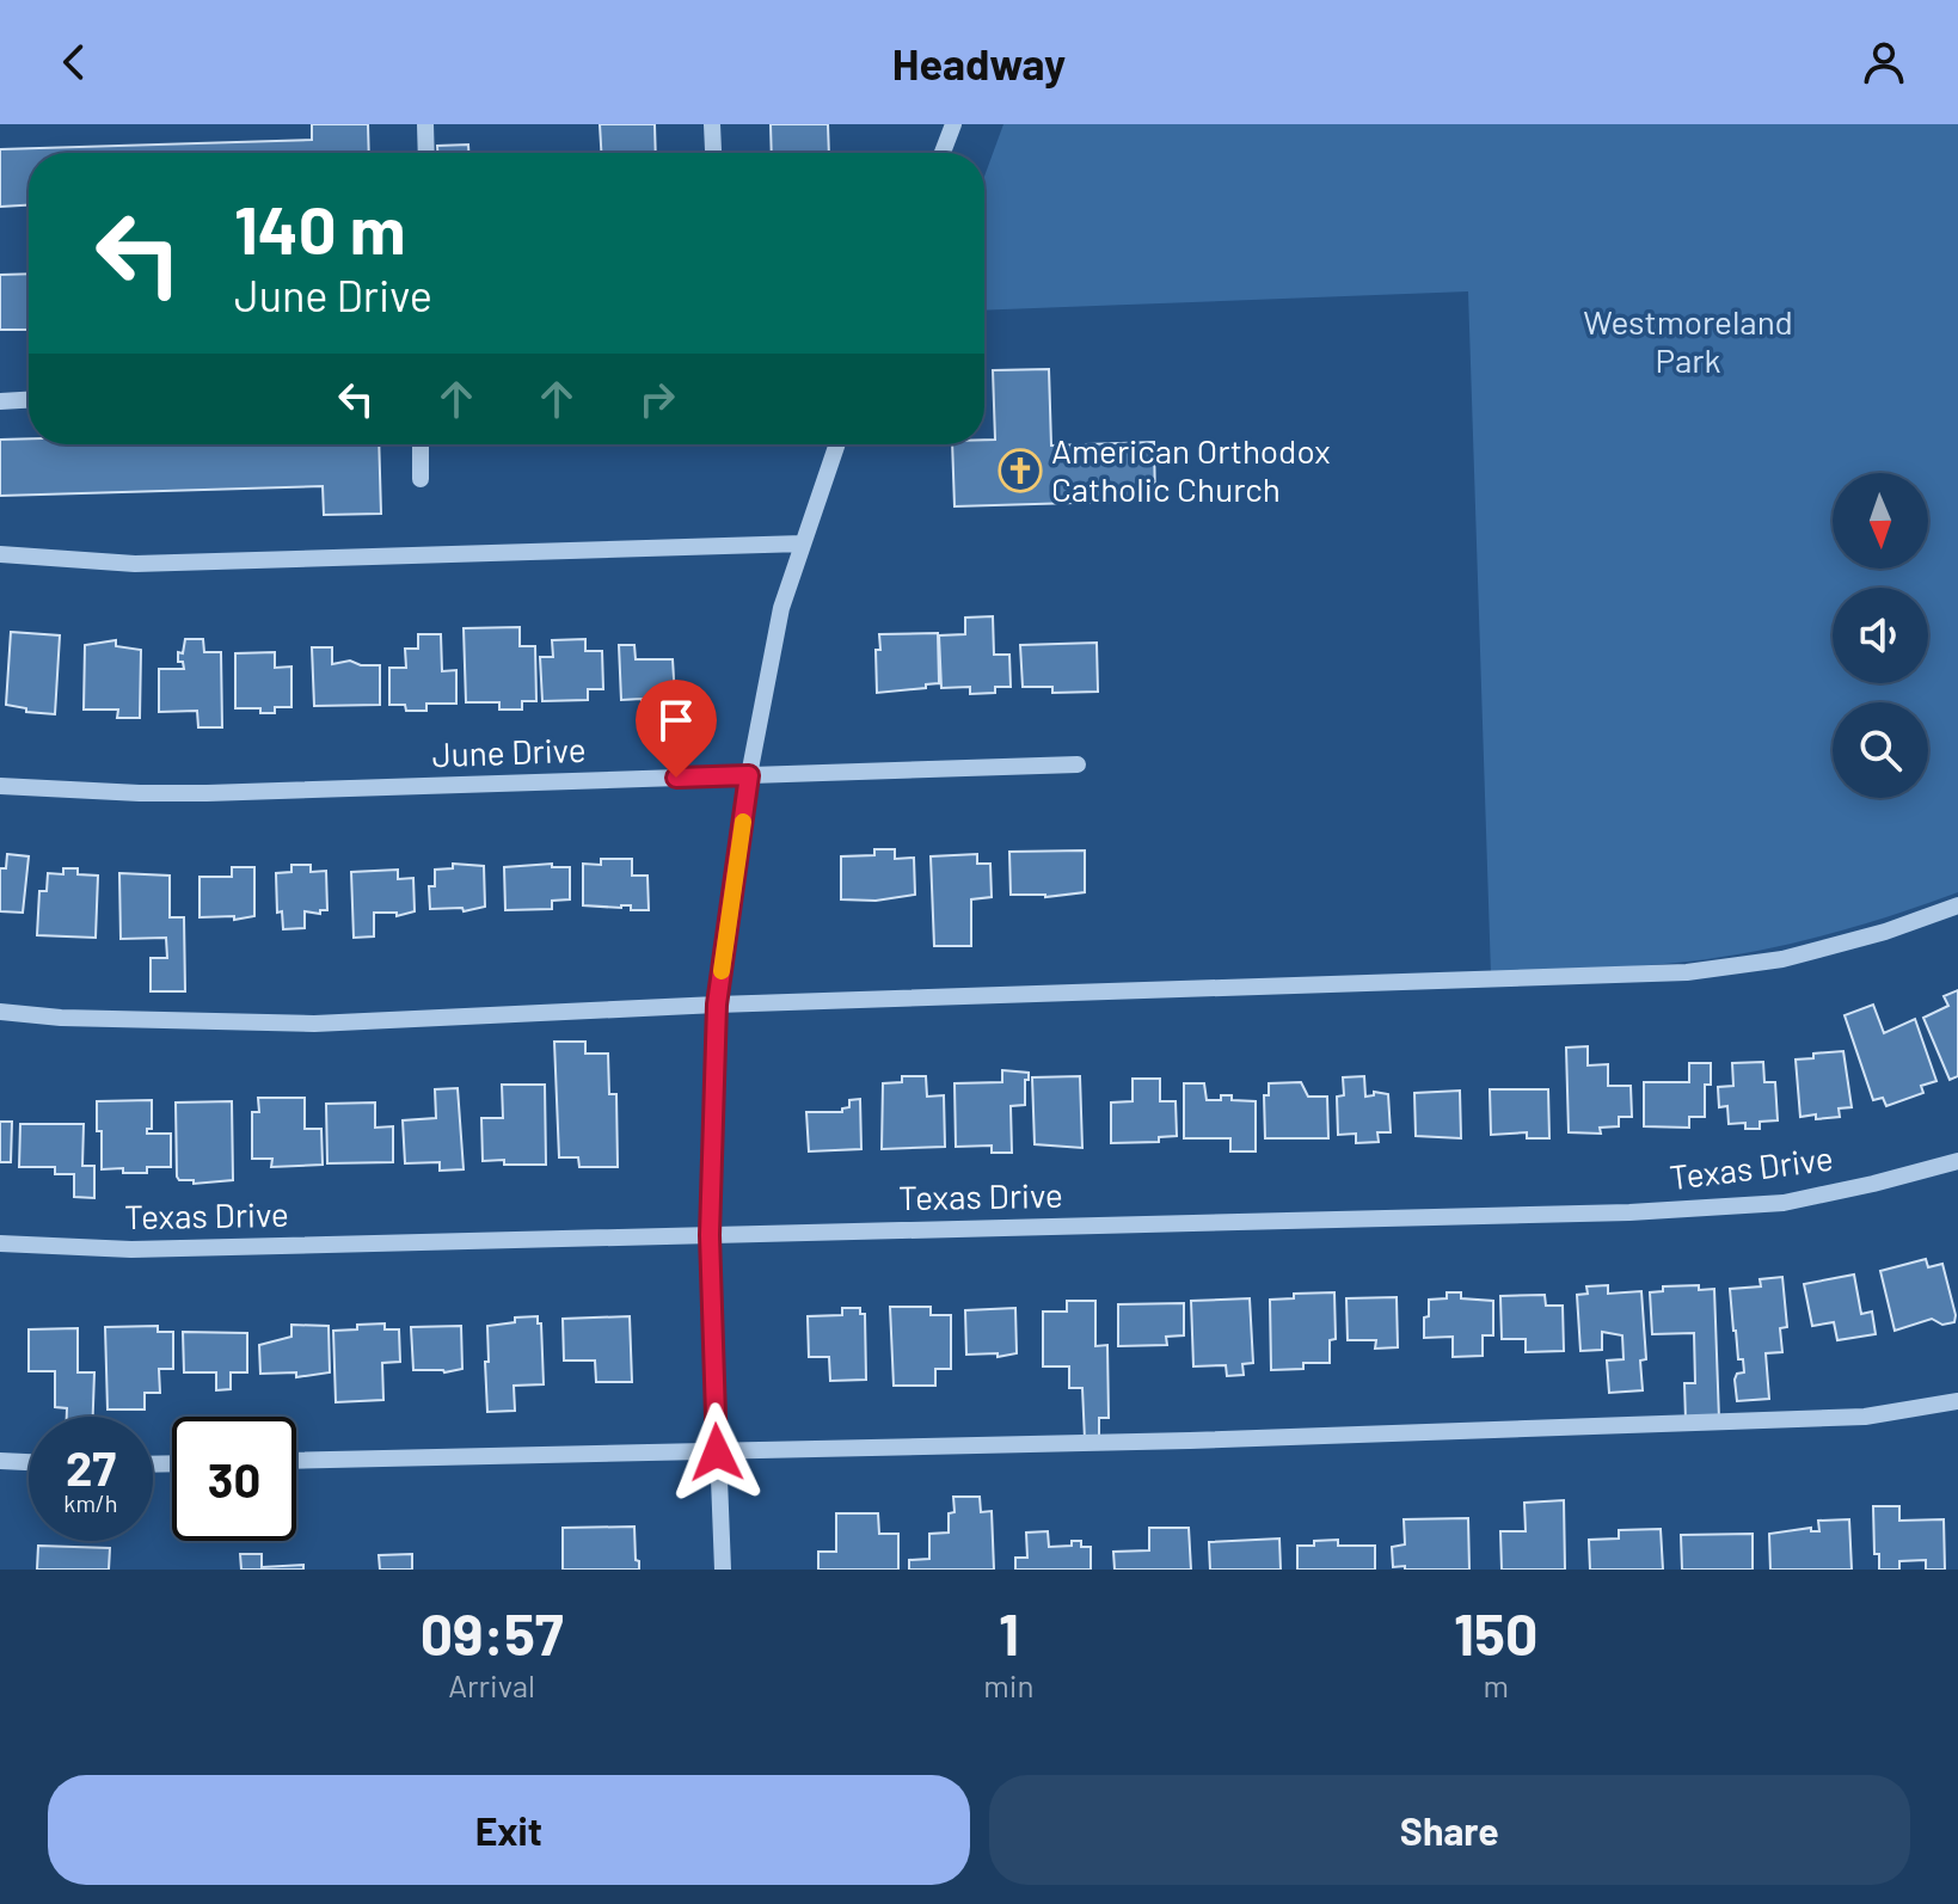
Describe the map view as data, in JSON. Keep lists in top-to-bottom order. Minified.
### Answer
{"streets":{"street":["June Drive","Texas Drive"]},"parks":["Westmoreland Park"],"places":{"church":["American Orthodox Catholic Church"]},"north":"bottom","page":{"header":"Headway","turn":["140 m","June Drive"],"speed":"27 km/h","limit":"30","eta":["09:57","Arrival","1","min","150","m"],"buttons":["Exit","Share"]}}
